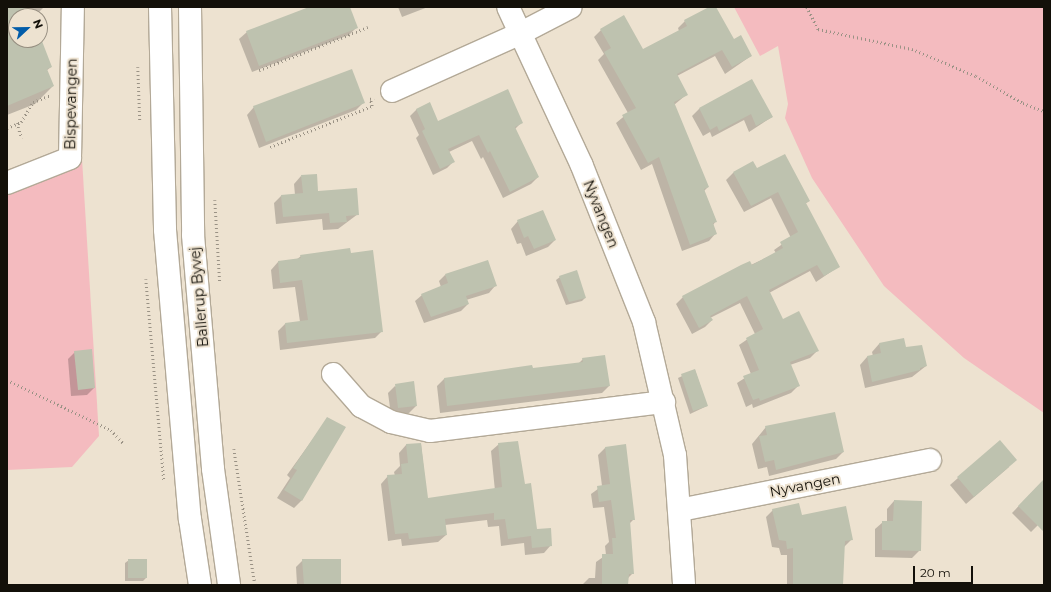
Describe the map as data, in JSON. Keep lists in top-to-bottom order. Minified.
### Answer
{"streets":{"street":["Bispevangen","Nyvangen","Ballerup Byvej"]},"scale_bar":"20 m","north":"right"}
